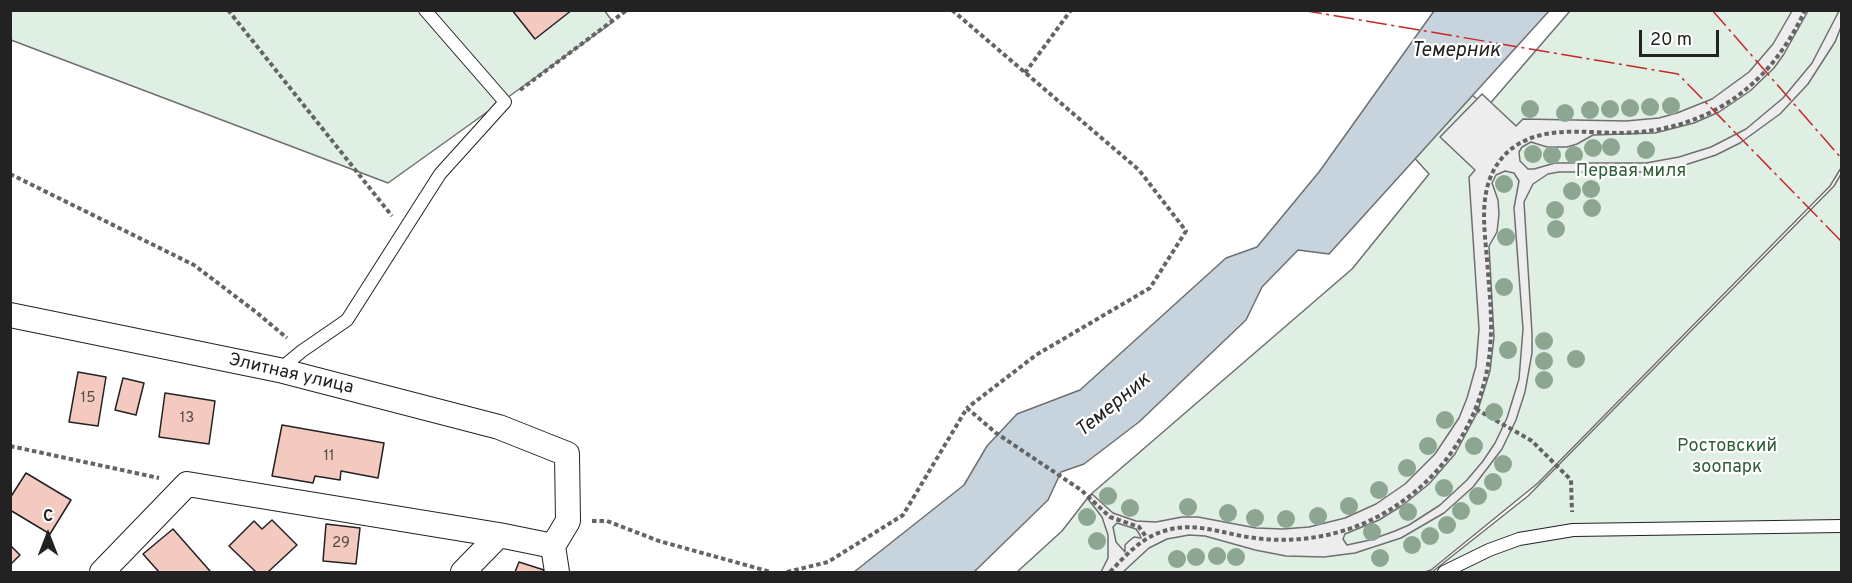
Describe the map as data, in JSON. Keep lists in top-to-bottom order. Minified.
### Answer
{"streets":{"street":["Элитная улица"]},"water":["Темерник"],"parks":["Первая миля","Ростовский зоопарк"],"house_numbers":["15","13","11","29"],"scale_bar":"20 m","north":"top"}
